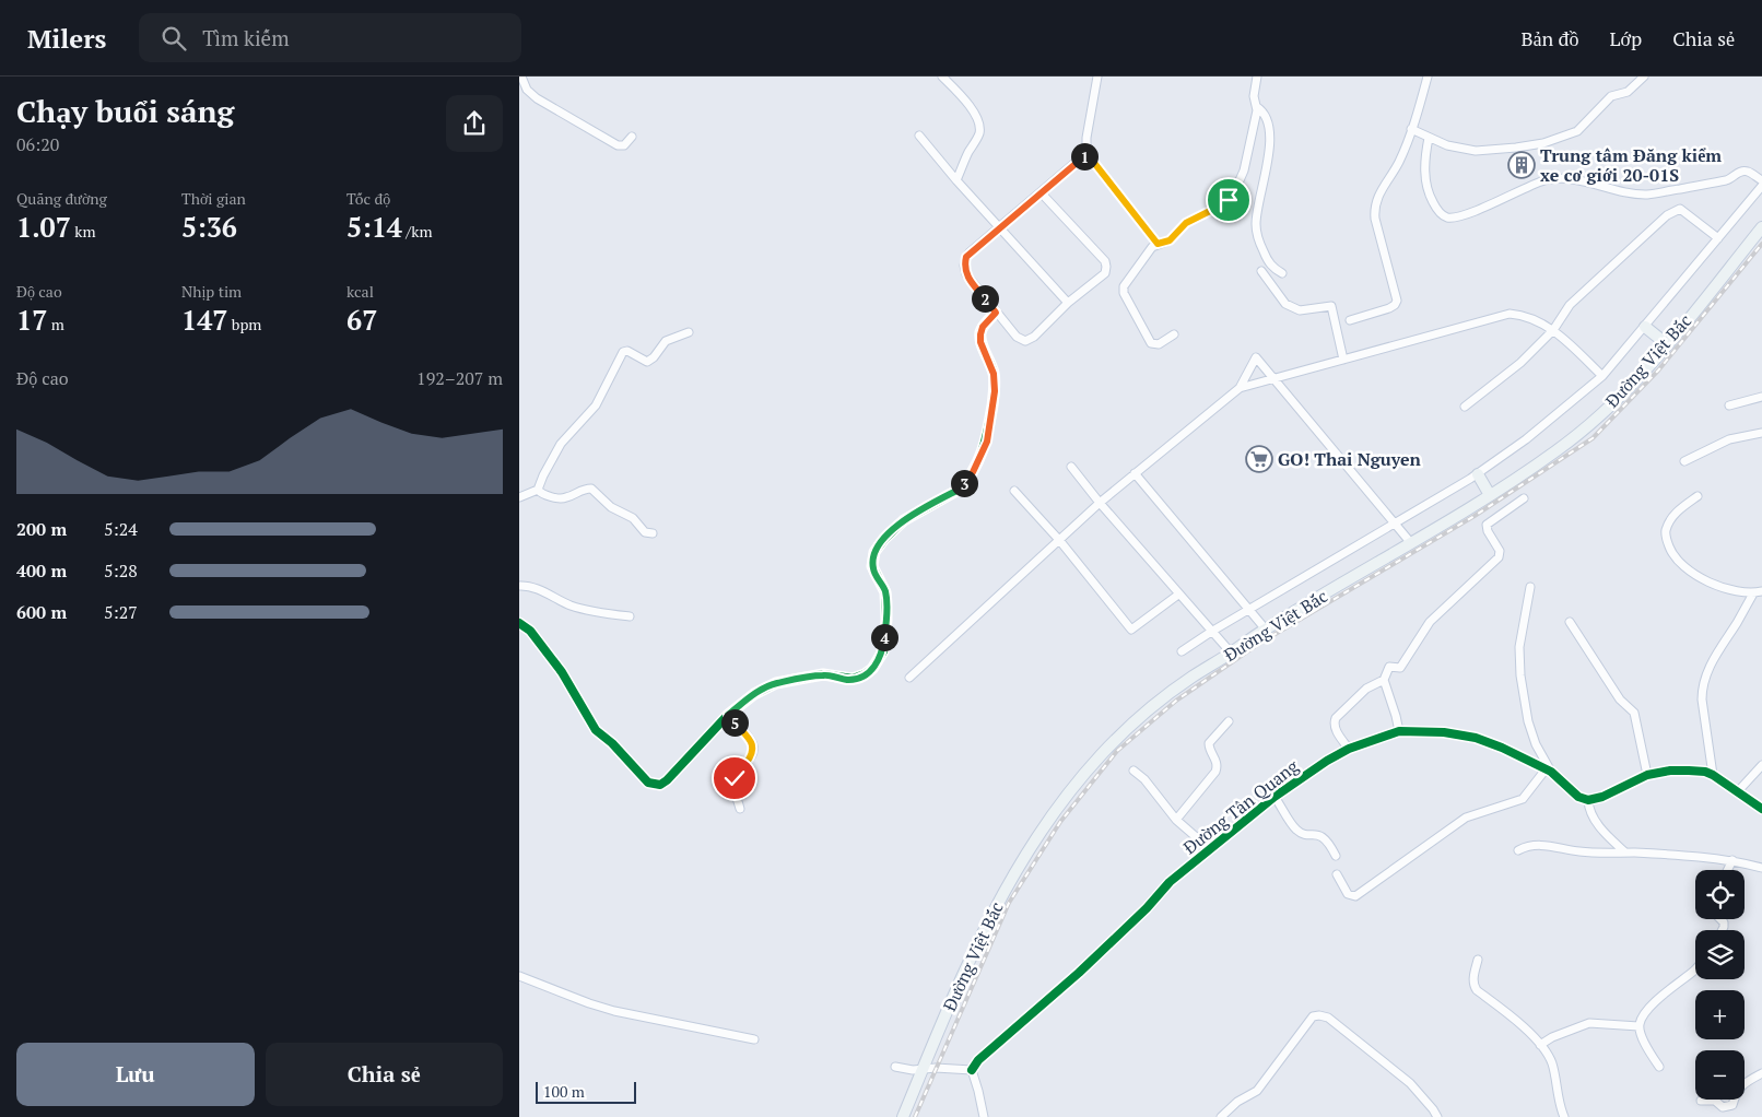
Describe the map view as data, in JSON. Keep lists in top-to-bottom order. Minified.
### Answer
{"streets":{"main road":["Đường Việt Bắc"],"street":["Đường Tân Quang"]},"places":{"building":["Trung tâm Đăng kiểm xe cơ giới 20-01S"],"supermarket":["GO! Thai Nguyen"]},"scale_bar":"100 m","page":{"header":"Milers","search":"Tìm kiếm","nav":["Bản đồ","Lớp","Chia sẻ"],"heading":["Chạy buổi sáng","06:20"],"pins":["1","2","3","4","5"],"stats":[["Quãng đường","1.07 km"],["Thời gian","5:36"],["Tốc độ","5:14 /km"],["Độ cao","17 m"],["Nhịp tim","147 bpm"],["kcal","67"]],"chart":["Độ cao","192–207 m"],"list":[{"name":"200 m","note":"5:24"},{"name":"400 m","note":"5:28"},{"name":"600 m","note":"5:27"}],"map_buttons":["+","−"],"buttons":["Lưu","Chia sẻ"],"scale":"100 m"}}
